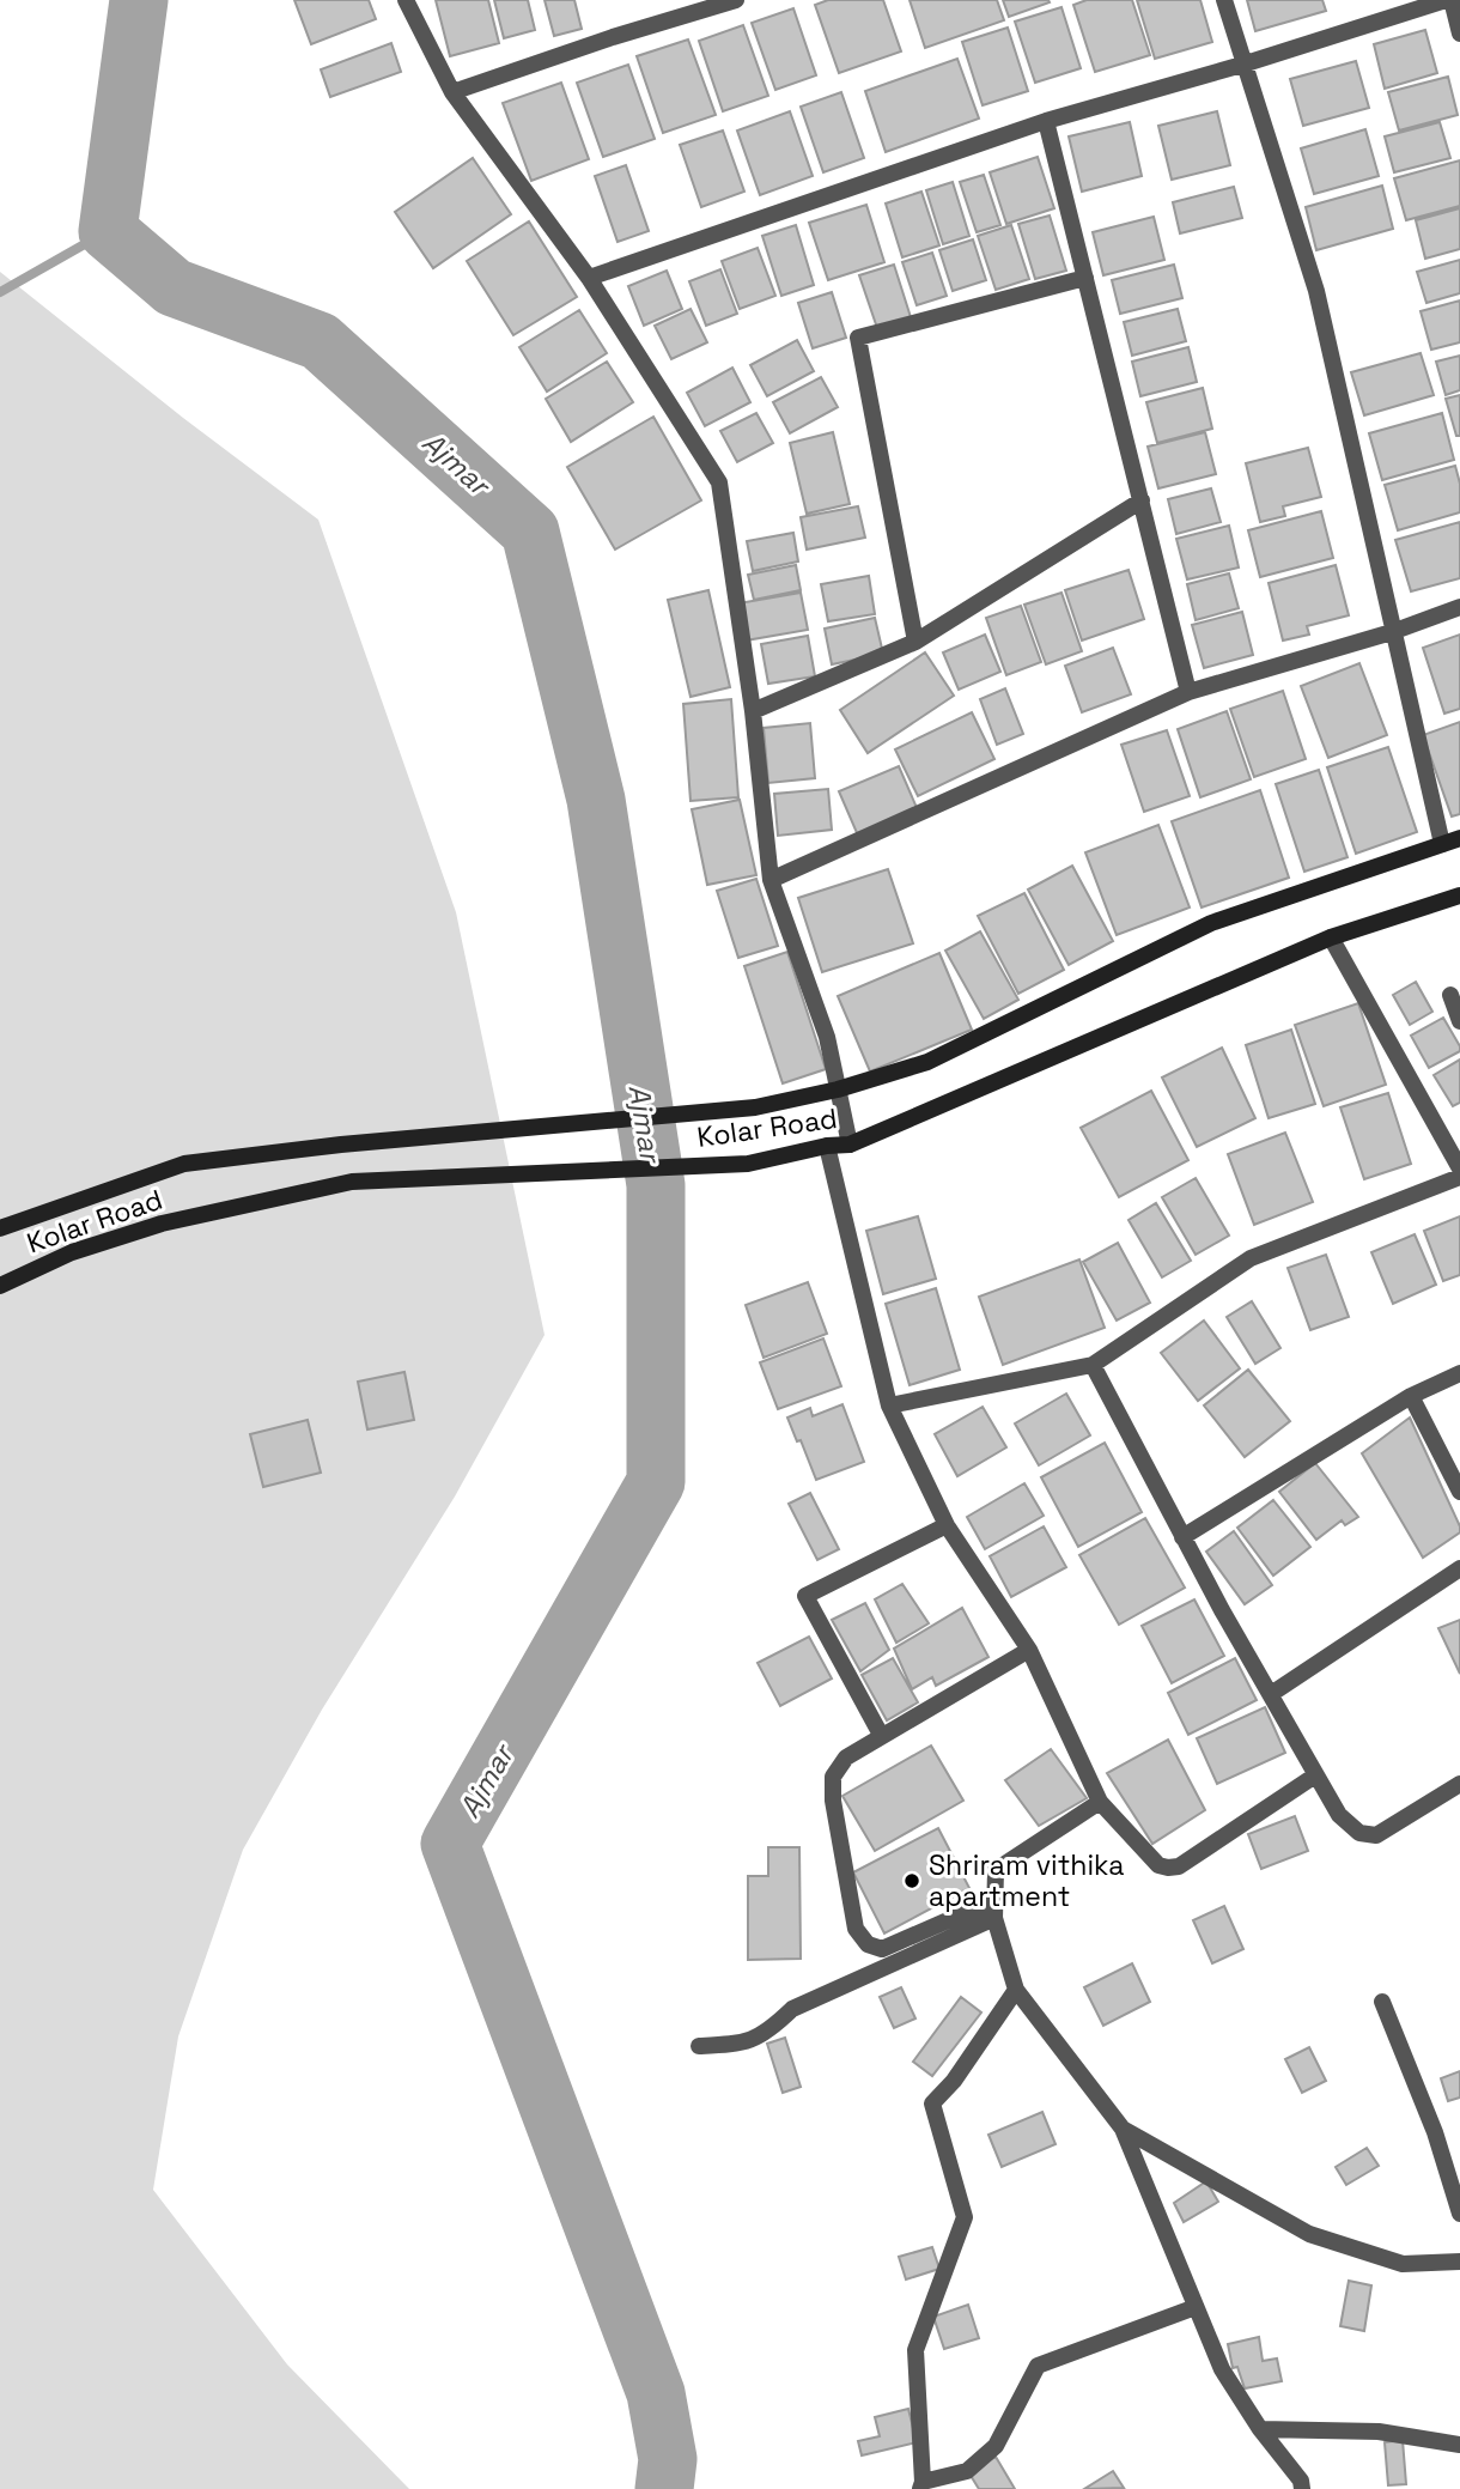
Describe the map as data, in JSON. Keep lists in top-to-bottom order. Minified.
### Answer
{"streets":{"main road":["Kolar Road"]},"water":["Ajmar"],"places":["Shriram vithika apartment"]}
